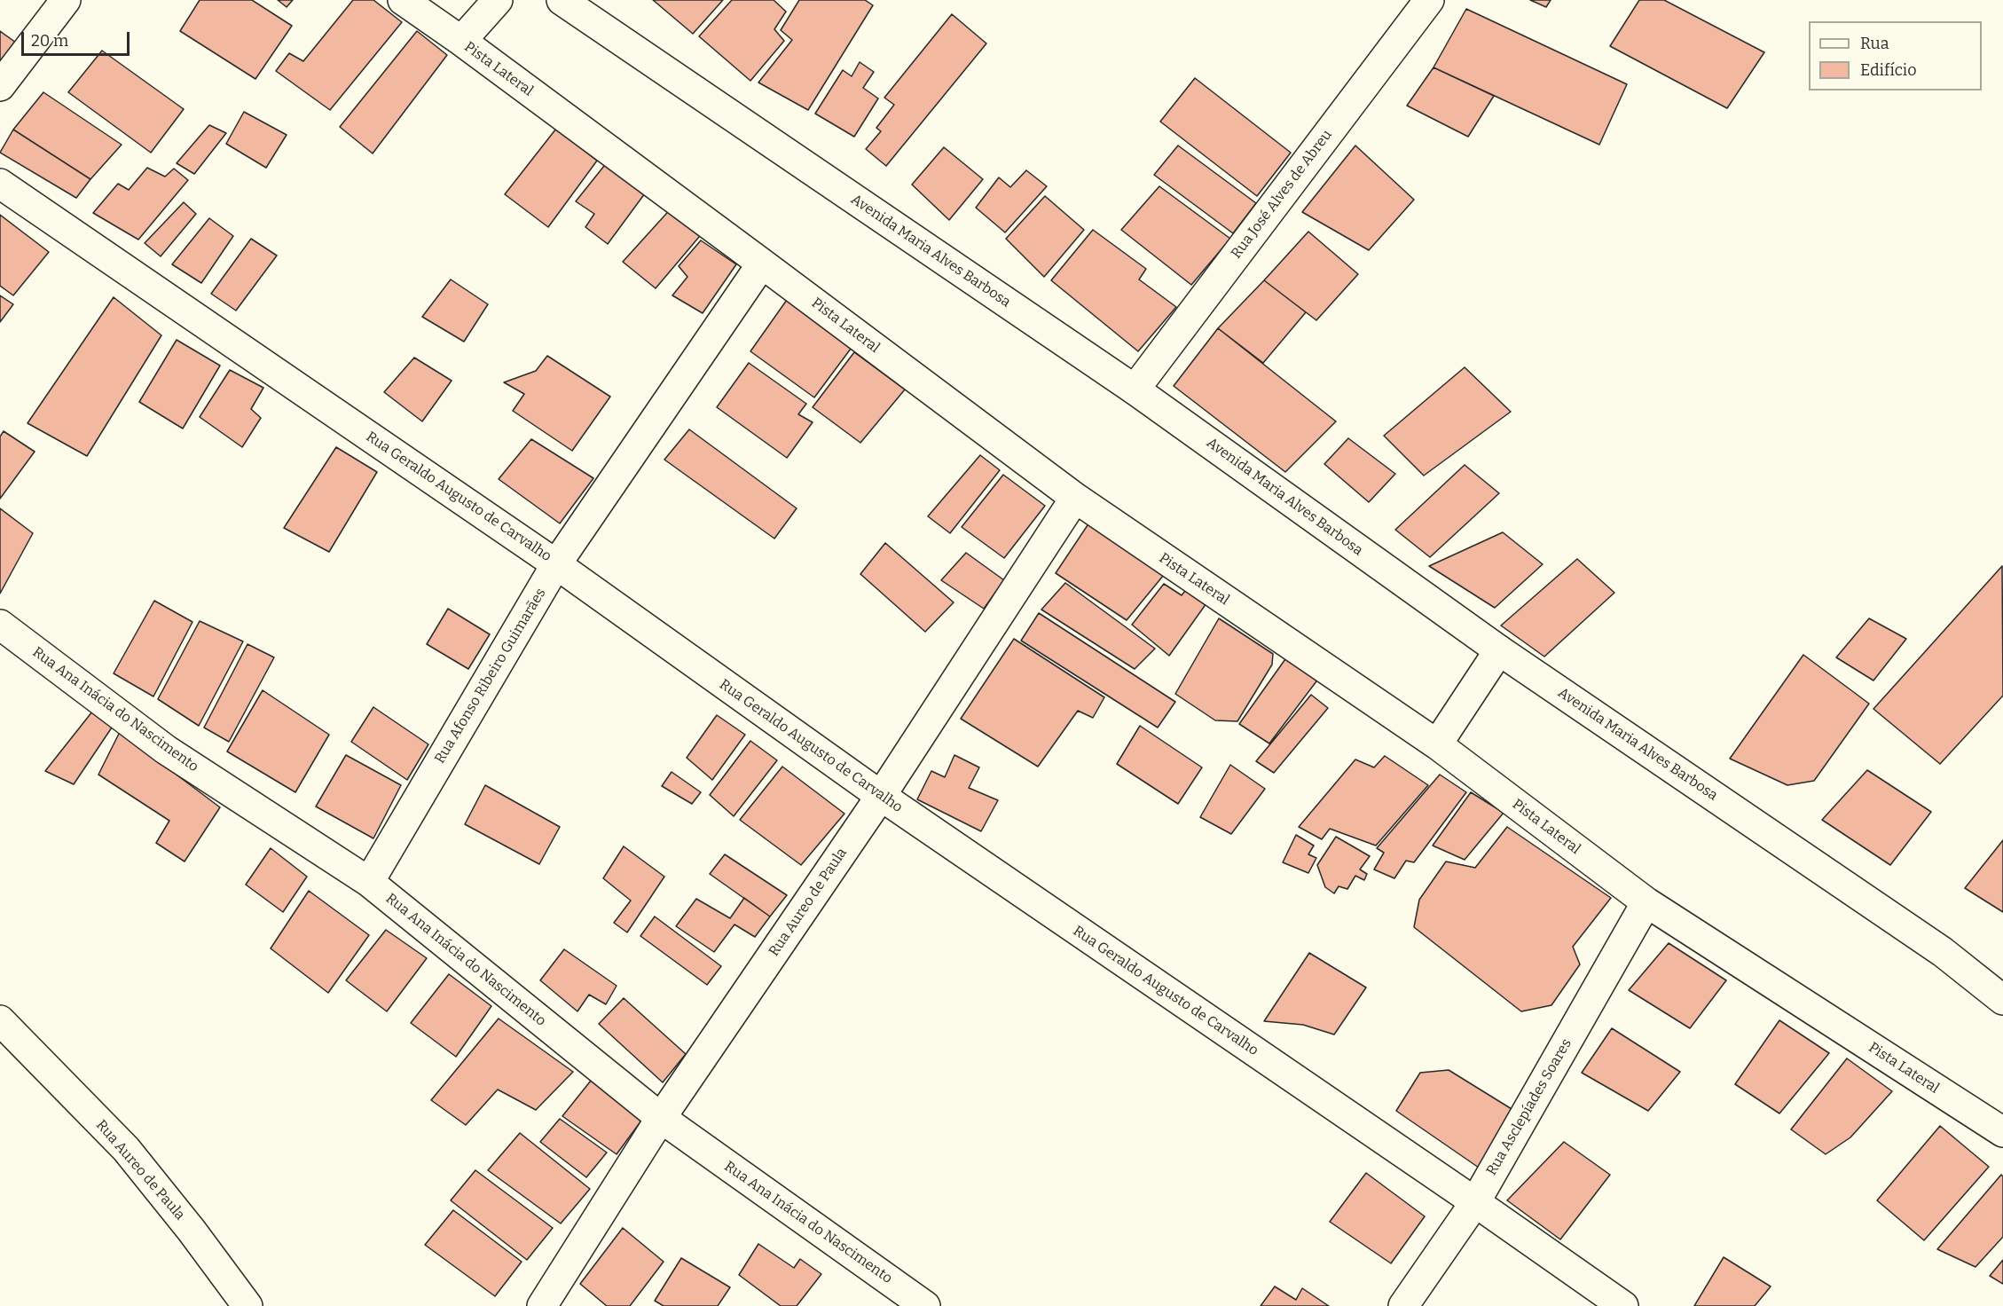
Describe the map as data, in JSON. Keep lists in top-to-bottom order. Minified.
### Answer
{"streets":{"main road":["Pista Lateral","Rua José Alves de Abreu","Avenida Maria Alves Barbosa","Rua Geraldo Augusto de Carvalho","Rua Afonso Ribeiro Guimarães","Rua Ana Inácia do Nascimento","Rua Aureo de Paula","Rua Asclepíades Soares"]},"crossings":[["Pista Lateral","Rua Afonso Ribeiro Guimarães"],["Pista Lateral","Rua Aureo de Paula"],["Pista Lateral","Rua Asclepíades Soares"],["Rua José Alves de Abreu","Avenida Maria Alves Barbosa"],["Rua Geraldo Augusto de Carvalho","Rua Afonso Ribeiro Guimarães"],["Rua Geraldo Augusto de Carvalho","Rua Aureo de Paula"],["Rua Geraldo Augusto de Carvalho","Rua Asclepíades Soares"],["Rua Afonso Ribeiro Guimarães","Rua Ana Inácia do Nascimento"],["Rua Ana Inácia do Nascimento","Rua Aureo de Paula"]],"legend":["Rua","Edifício"],"scale_bar":"20 m"}
